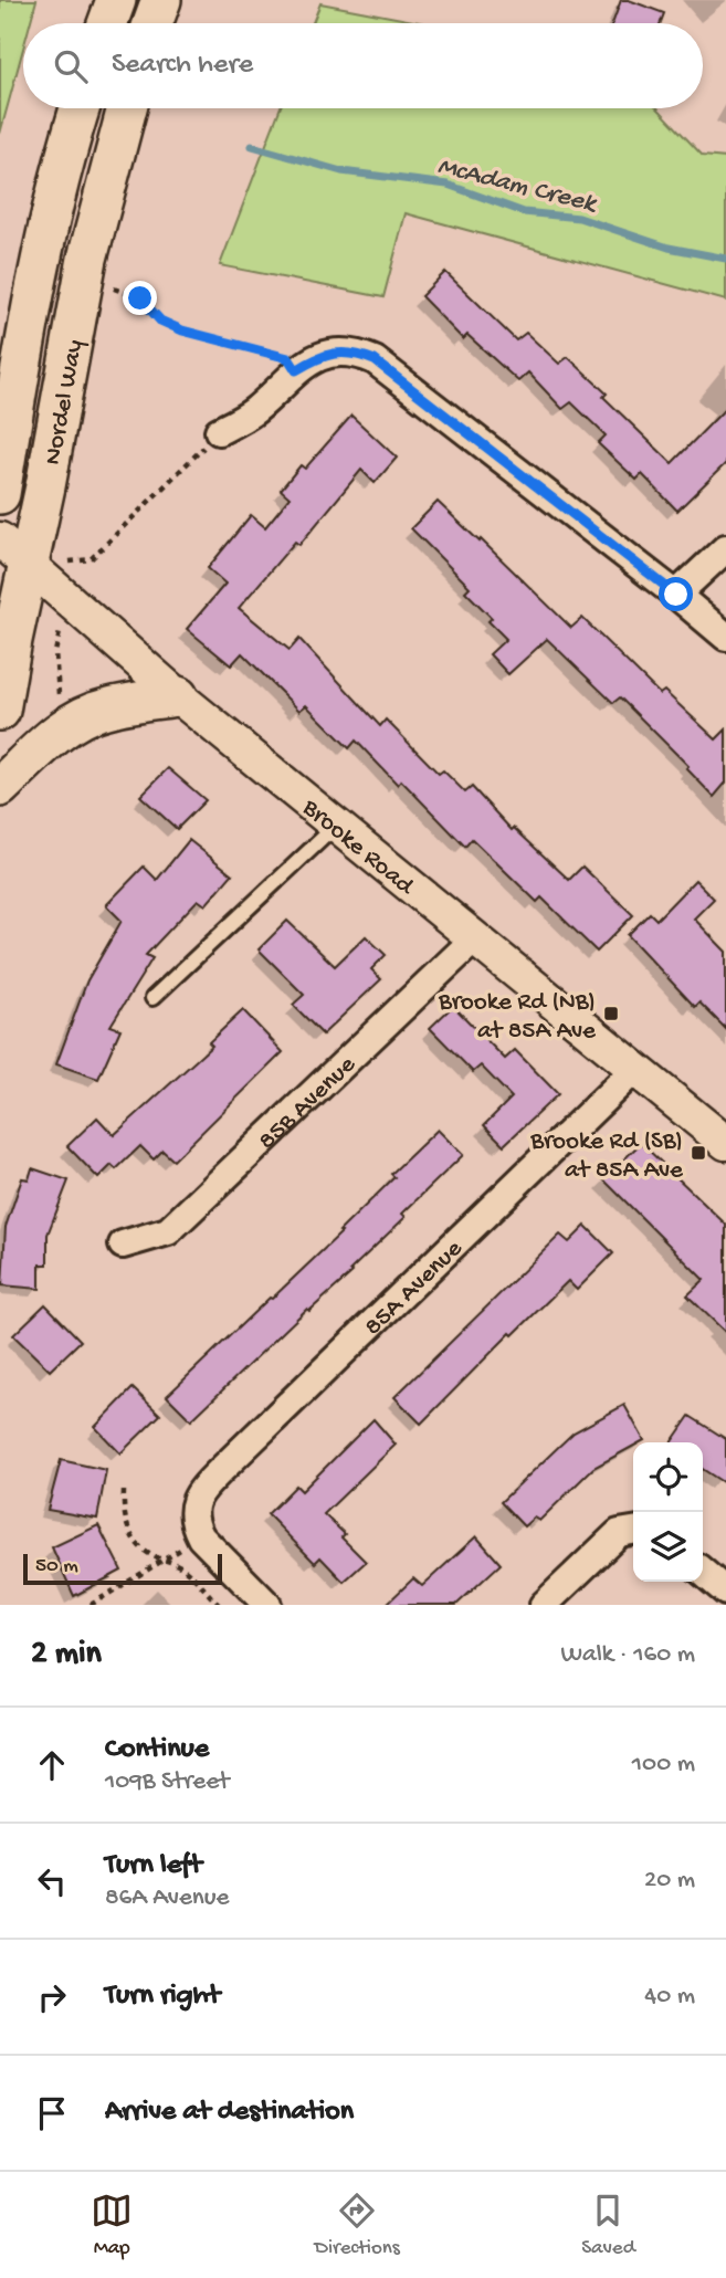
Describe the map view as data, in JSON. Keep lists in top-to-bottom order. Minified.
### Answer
{"streets":{"main road":["Nordel Way"],"street":["Brooke Road","85B Avenue","85A Avenue"]},"crossings":[["Nordel Way","Brooke Road"],["Brooke Road","85B Avenue"],["Brooke Road","85A Avenue"]],"water":["McAdam Creek"],"places":{"transit":["Brooke Rd (NB) at 85A Ave","Brooke Rd (SB) at 85A Ave"]},"scale_bar":"50 m","page":{"search":"Search here","scale":"50 m","heading":["2 min","Walk · 160 m"],"list":[["Continue","109B Street","100 m"],["Turn left","86A Avenue","20 m"],["Turn right","40 m"],"Arrive at destination"],"nav":["Map","Directions","Saved"]}}
